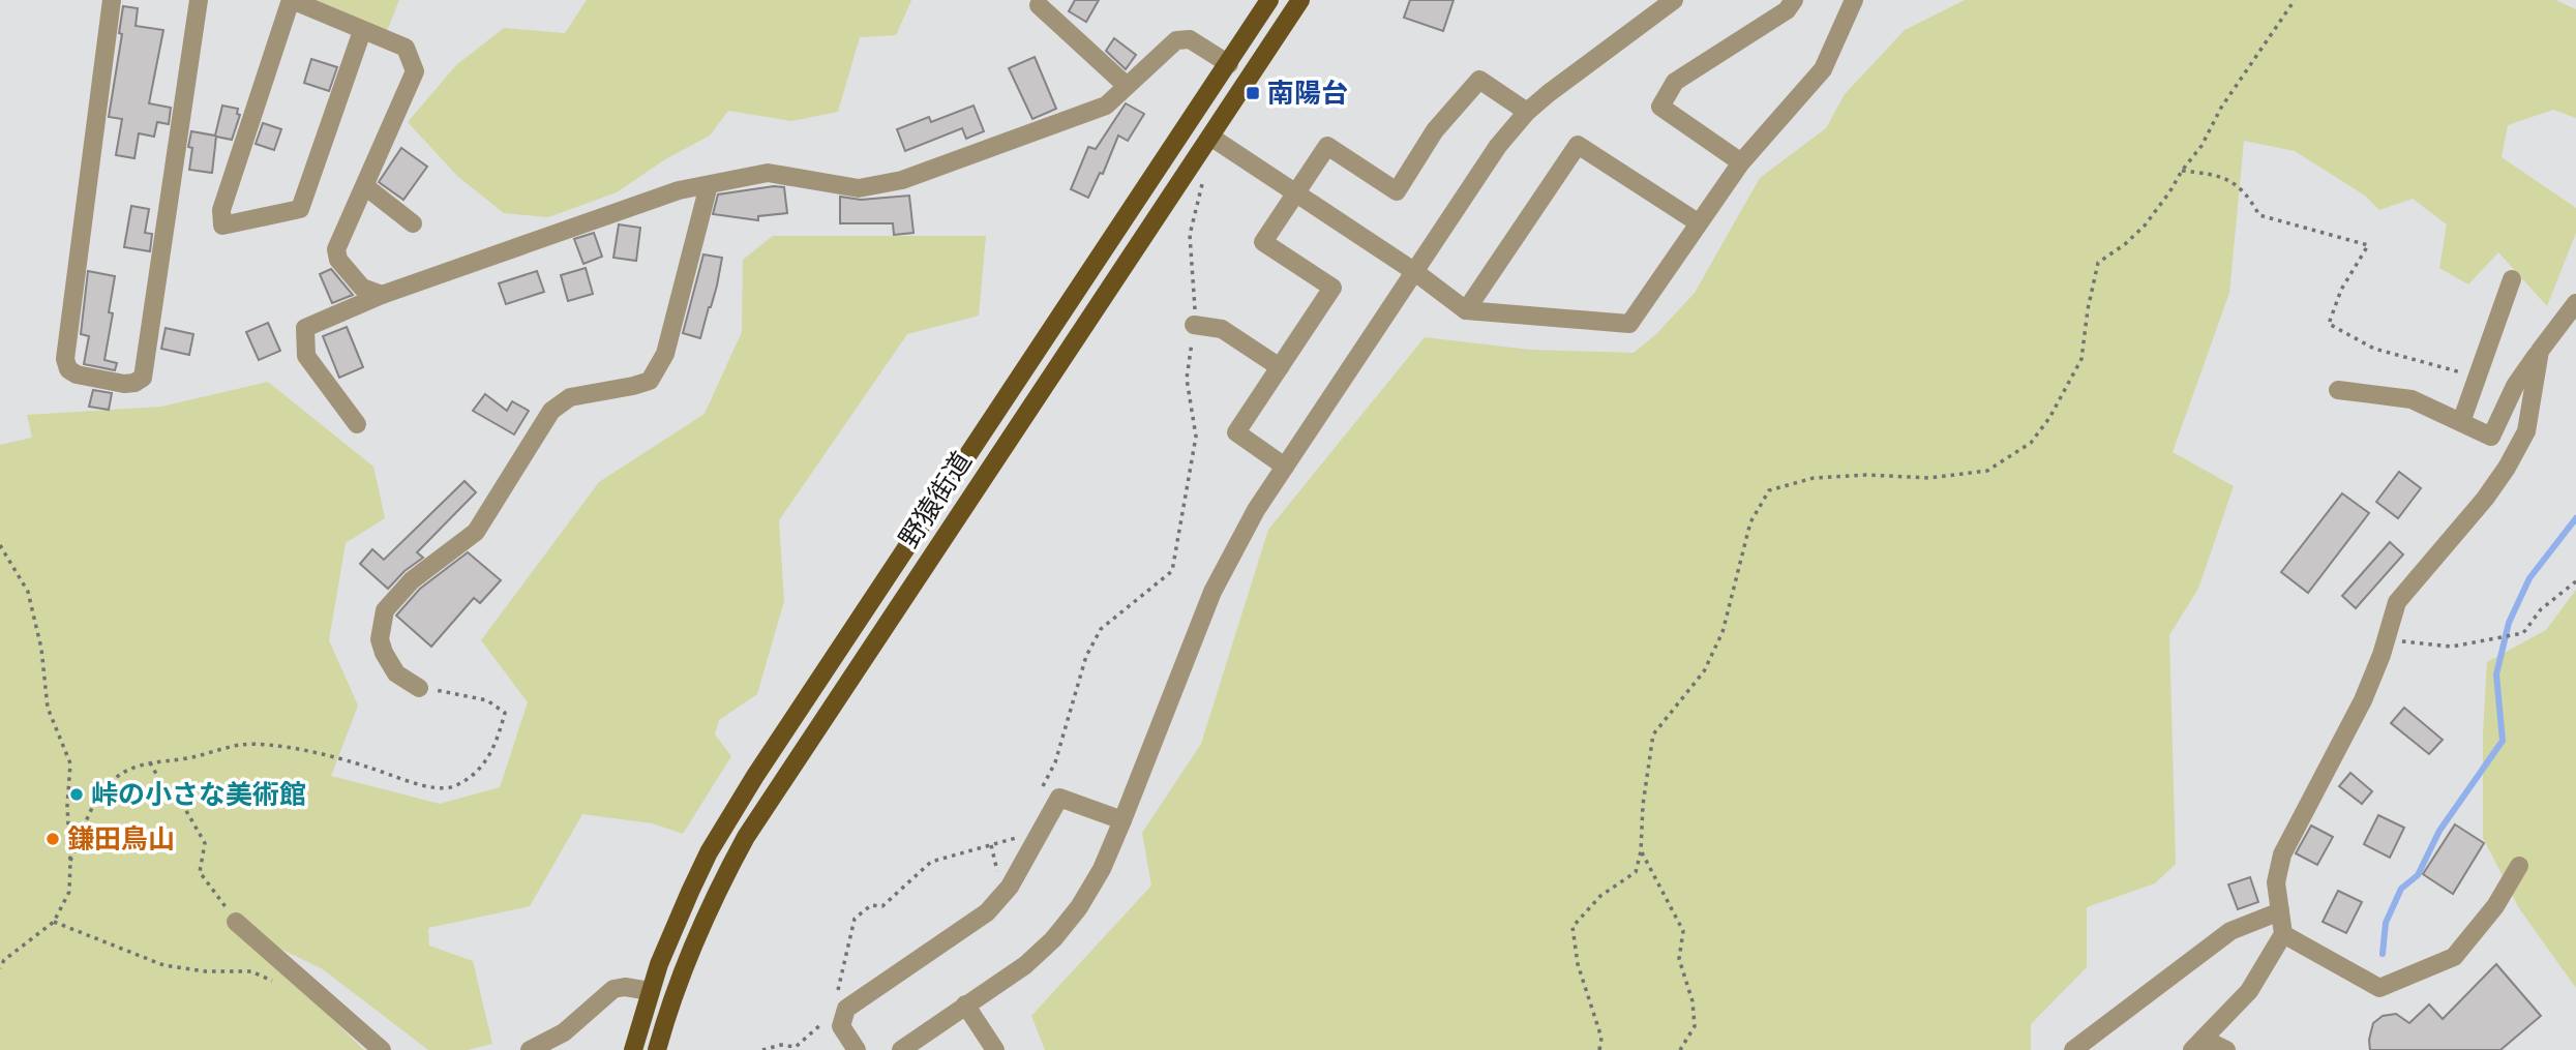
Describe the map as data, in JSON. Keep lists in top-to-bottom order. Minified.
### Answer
{"streets":{"main road":["野猿街道"]},"places":{"transit":["南陽台"],"other":["峠の小さな美術館","鎌田鳥山"]}}
